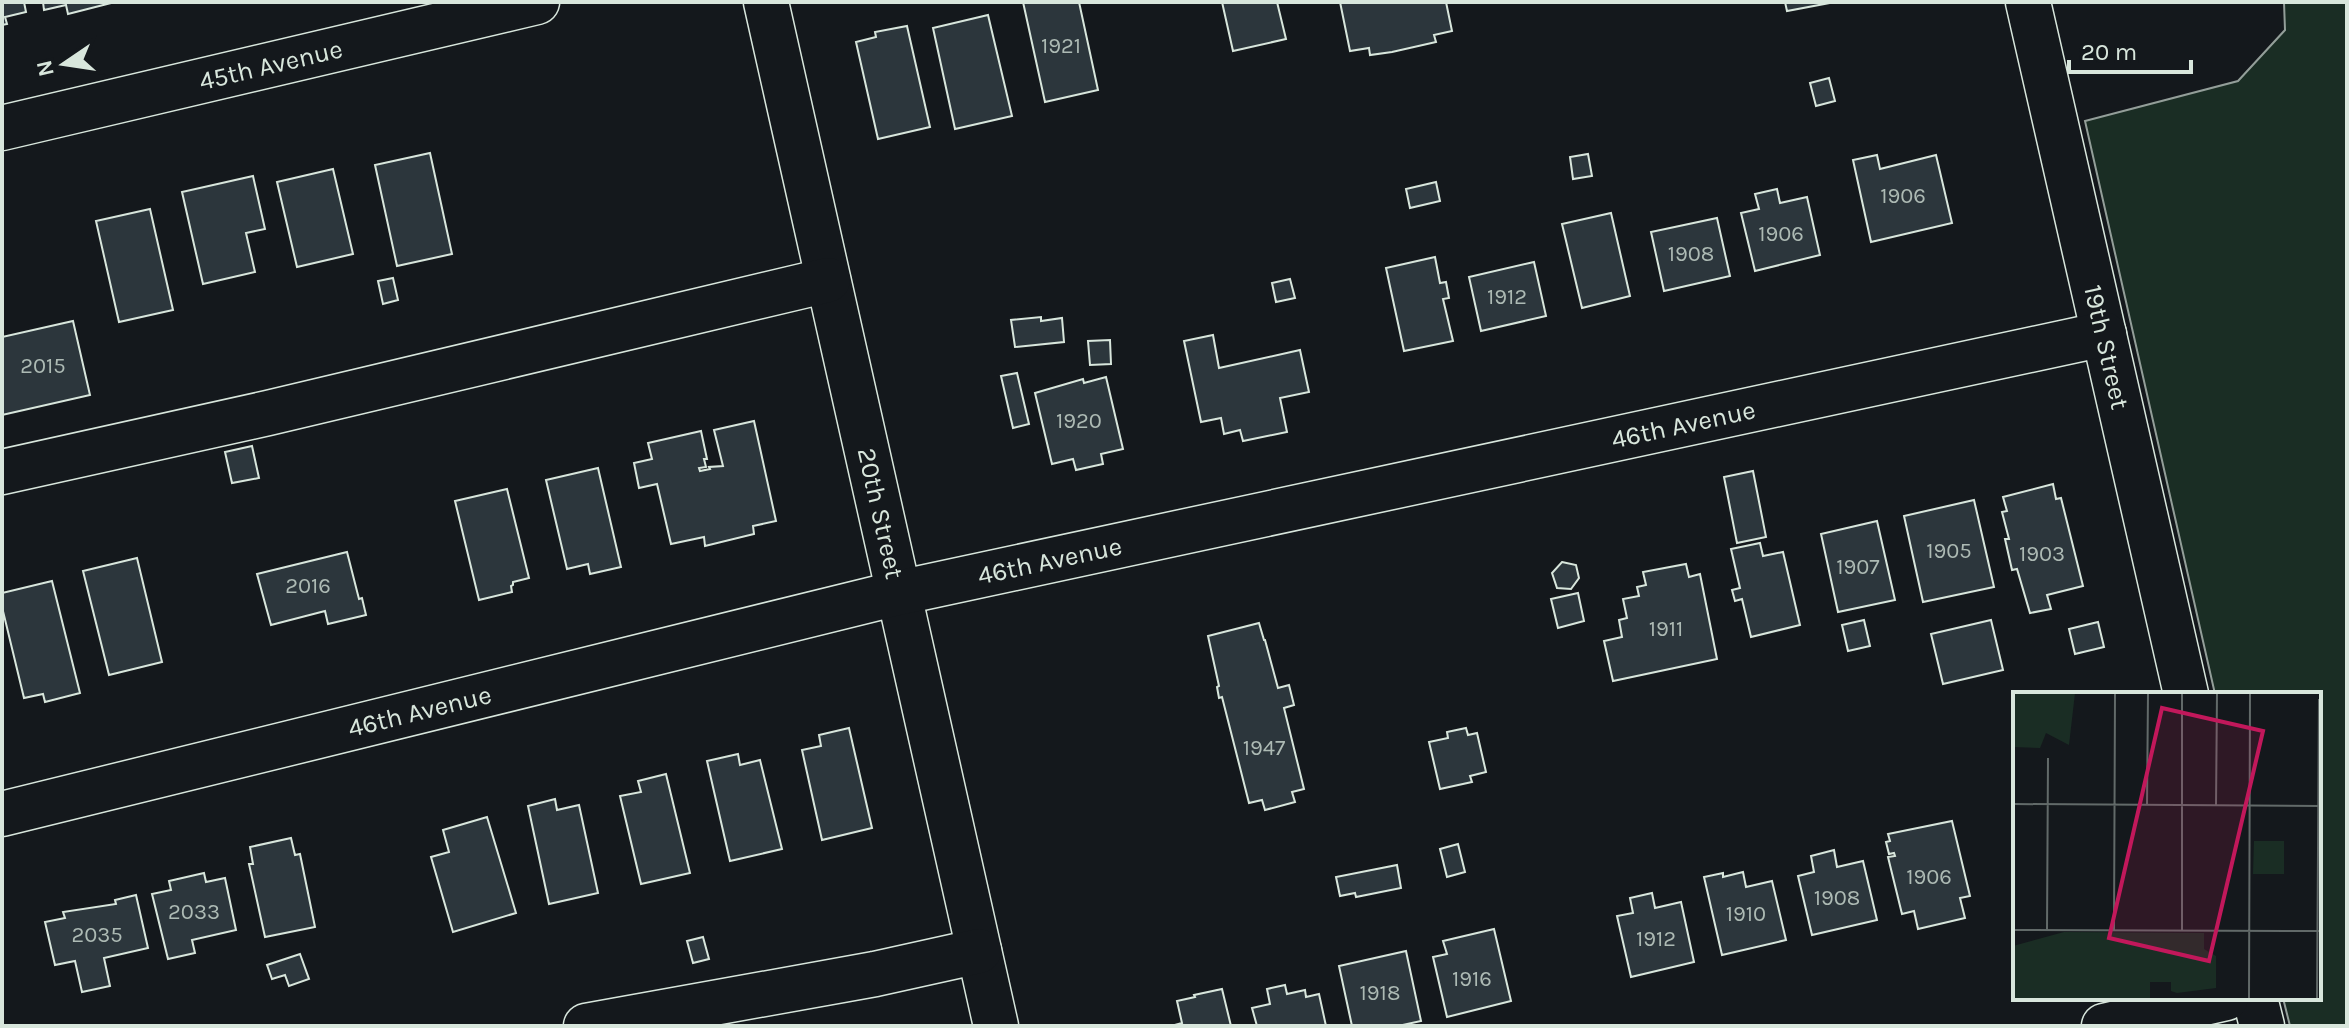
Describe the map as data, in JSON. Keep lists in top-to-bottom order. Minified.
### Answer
{"streets":{"street":["45th Avenue","19th Street","46th Avenue","20th Street"]},"crossings":[["19th Street","46th Avenue"],["46th Avenue","20th Street"]],"house_numbers":["1921","1906","1906","1908","1912","2015","1920","1905","1903","1907","2016","1911","1947","1906","1908","2033","1910","2035","1912","1916","1918"],"scale_bar":"20 m","north":"left"}
